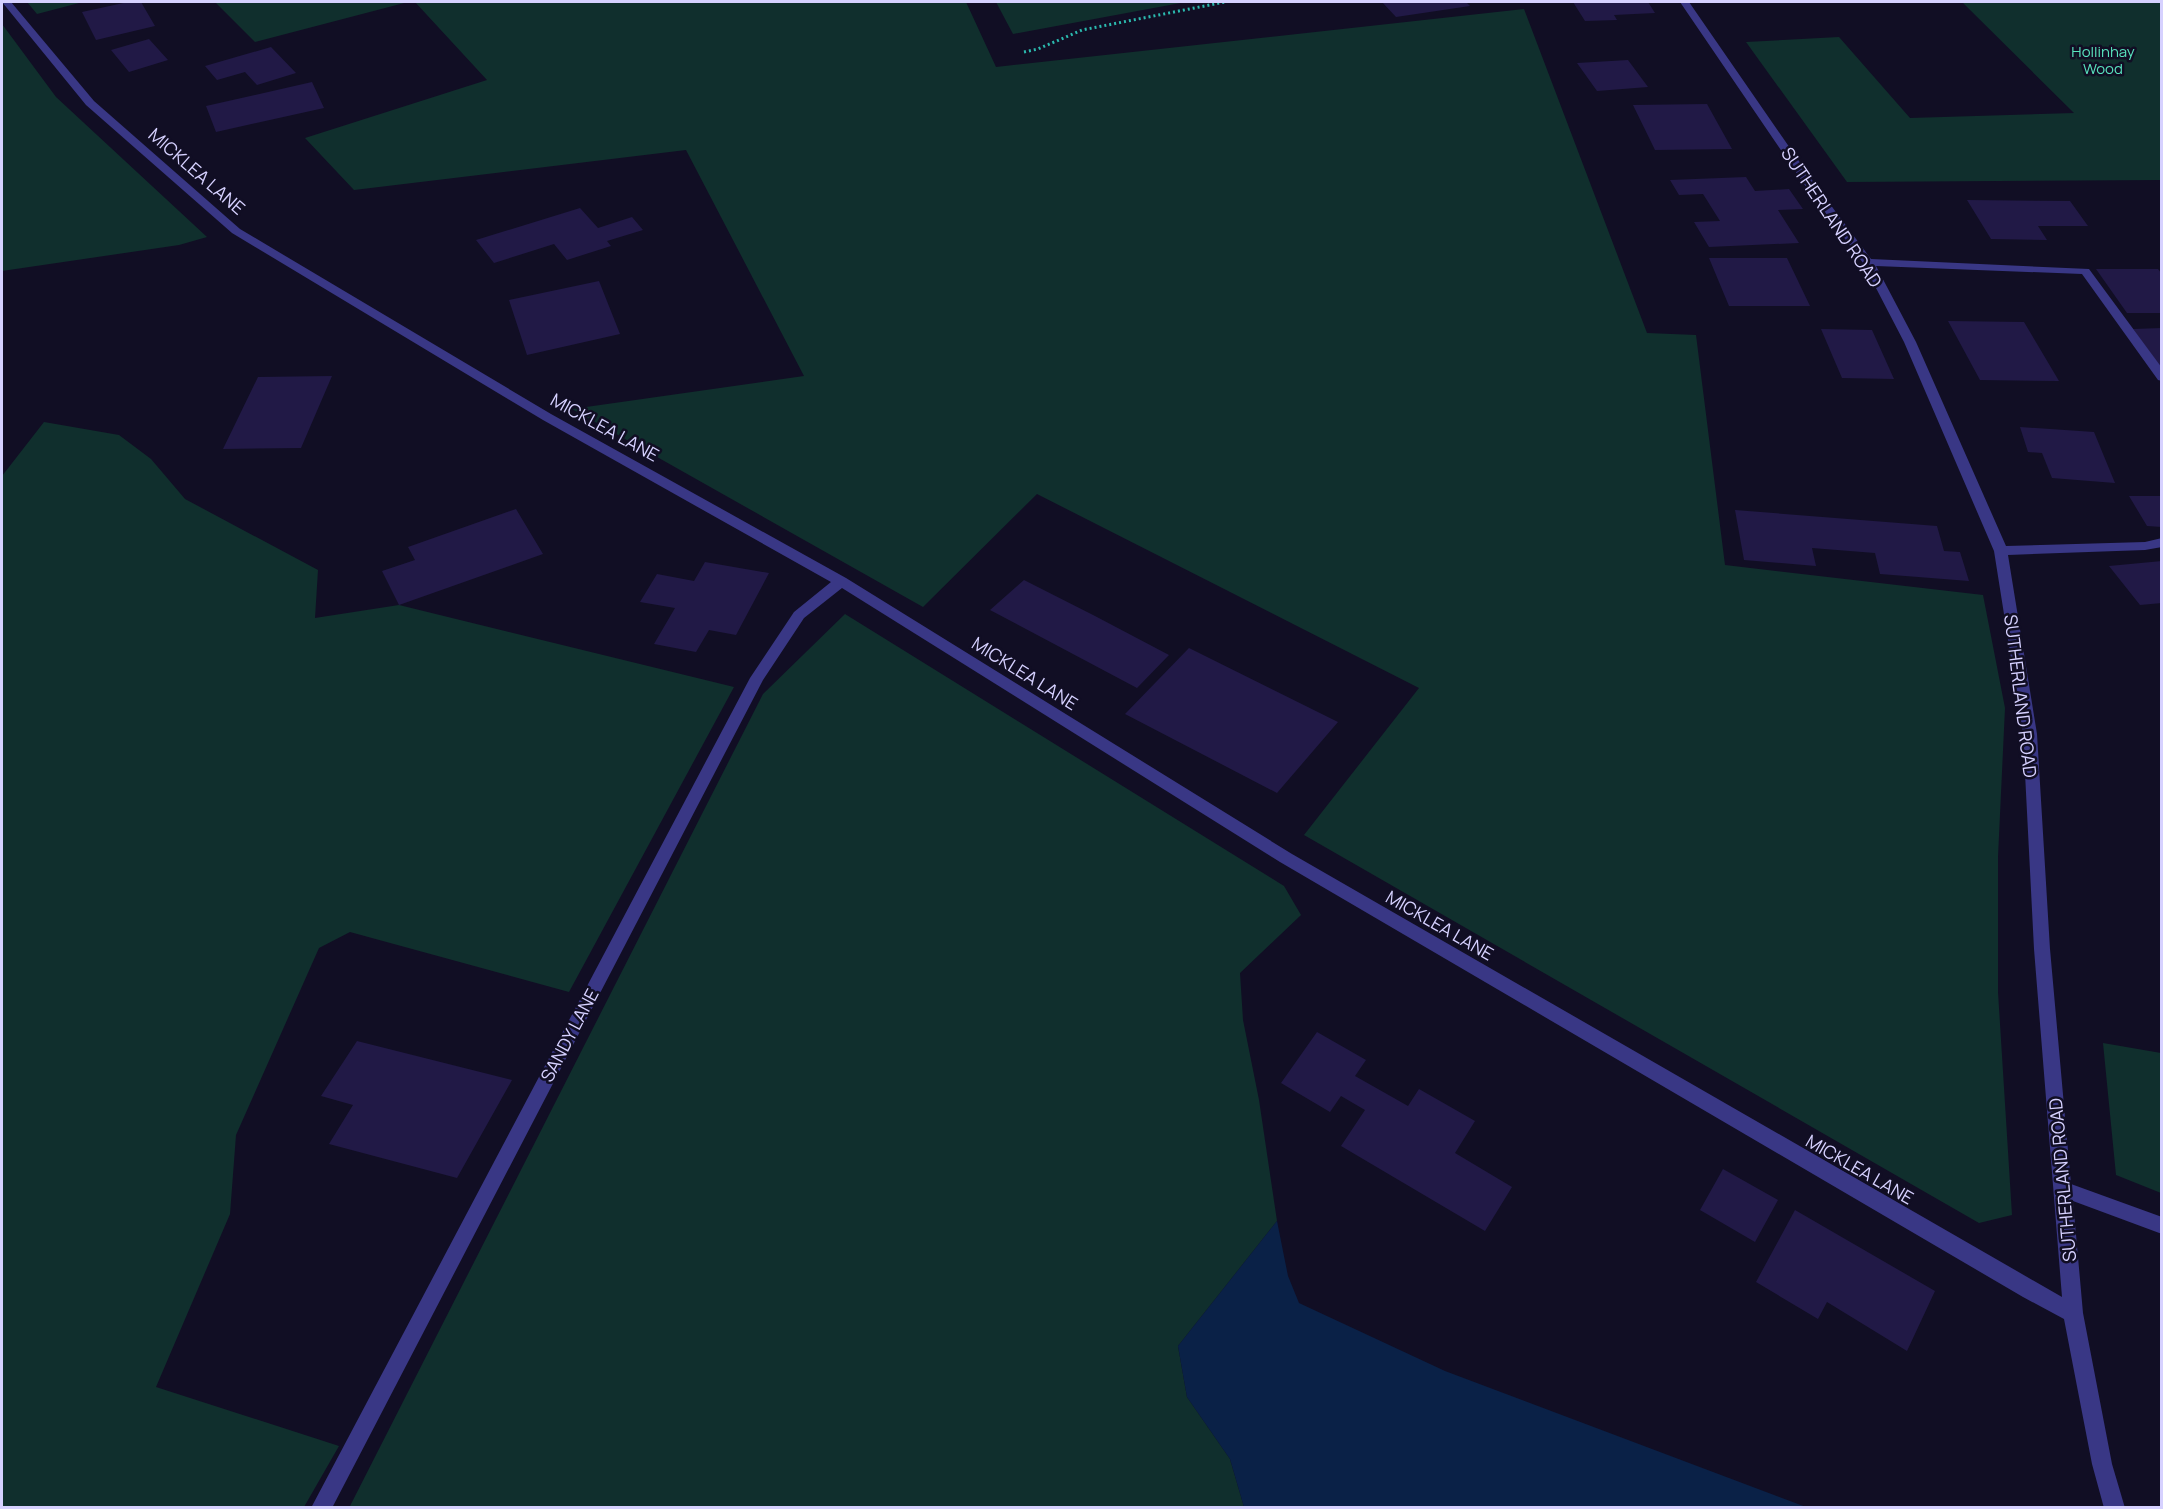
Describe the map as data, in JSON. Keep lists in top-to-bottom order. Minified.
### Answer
{"streets":{"street":["MICKLEA LANE","SUTHERLAND ROAD","SANDY LANE"]},"crossings":[["MICKLEA LANE","SUTHERLAND ROAD"],["MICKLEA LANE","SANDY LANE"]],"parks":["Hollinhay Wood"]}
